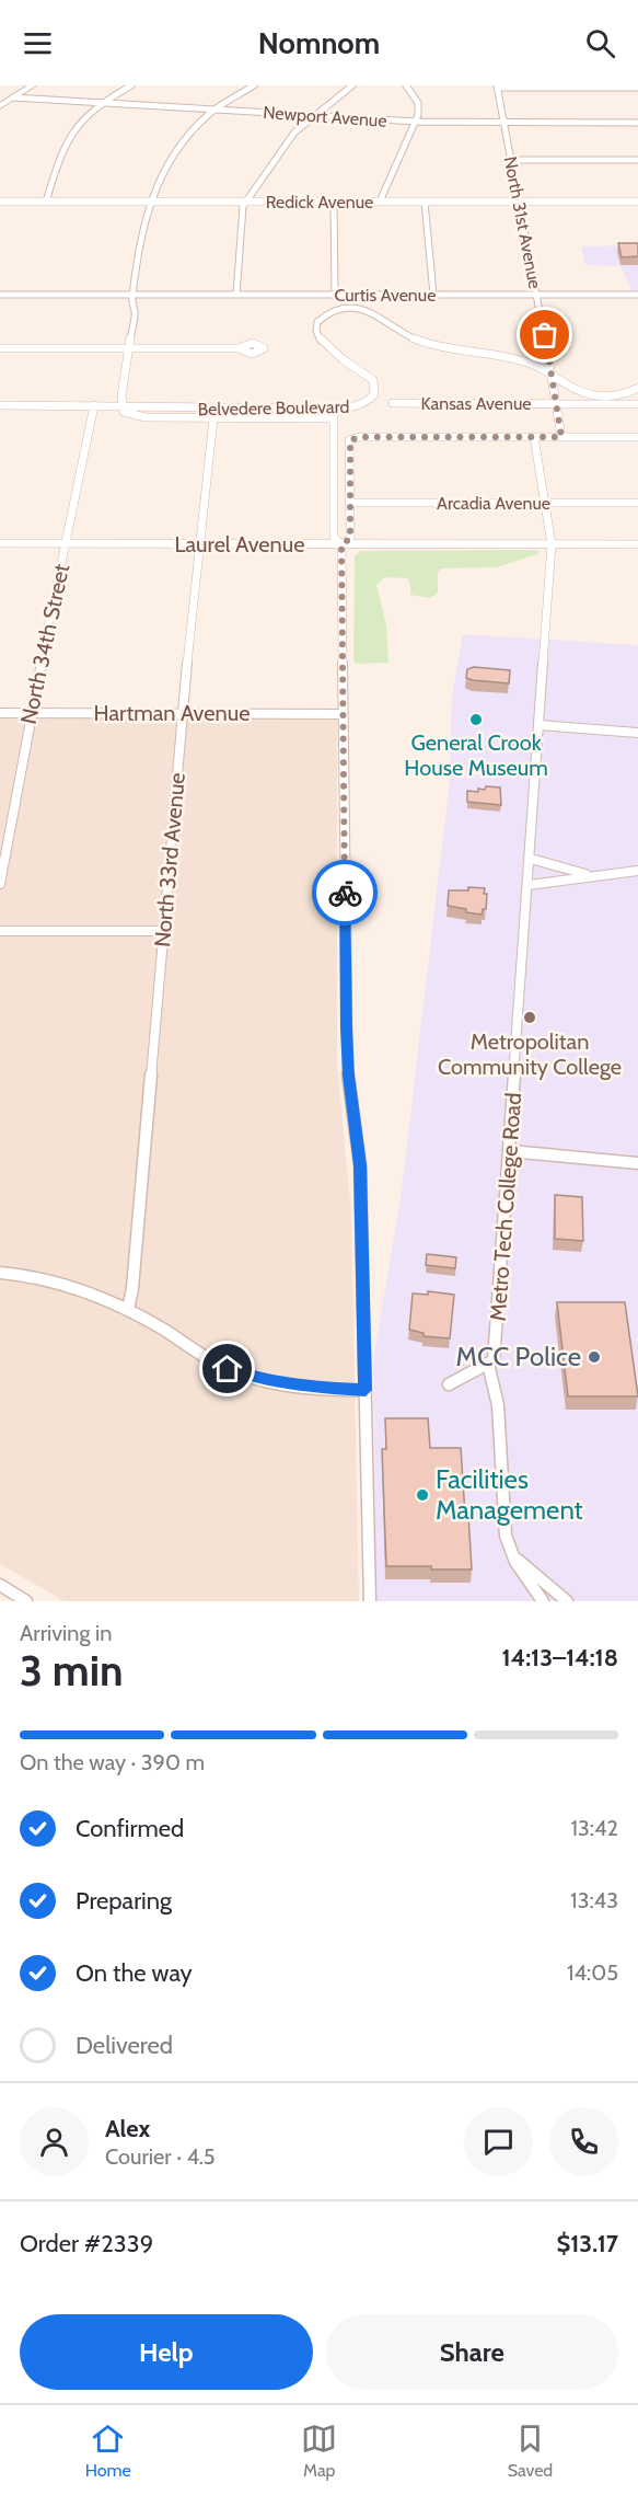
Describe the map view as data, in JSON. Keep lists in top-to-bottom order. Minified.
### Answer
{"streets":{"street":["Newport Avenue","Redick Avenue","North 31st Avenue","Curtis Avenue","Kansas Avenue","Belvedere Boulevard","Arcadia Avenue","Laurel Avenue","North 34th Street","Hartman Avenue","North 33rd Avenue","Metro Tech College Road"]},"crossings":[["Newport Avenue","North 31st Avenue"],["Redick Avenue","North 31st Avenue"],["North 31st Avenue","Curtis Avenue"],["North 31st Avenue","Kansas Avenue"],["Curtis Avenue","Belvedere Boulevard"],["Belvedere Boulevard","North 33rd Avenue"],["Laurel Avenue","North 34th Street"],["Laurel Avenue","North 33rd Avenue"],["Laurel Avenue","Metro Tech College Road"],["North 34th Street","Hartman Avenue"],["Hartman Avenue","North 33rd Avenue"]],"places":["General Crook House Museum","Metropolitan Community College","MCC Police","Facilities Management"],"page":{"header":"Nomnom","heading":["3 min","Arriving in","14:13–14:18"],"panel":["Alex","Courier · 4.5","Order #2339","$13.17"],"bar":"On the way · 390 m","list":[["Confirmed","13:42"],["Preparing","13:43"],["On the way","14:05"],"Delivered"],"buttons":["Help","Share"],"tabs":["Home","Map","Saved"]}}
